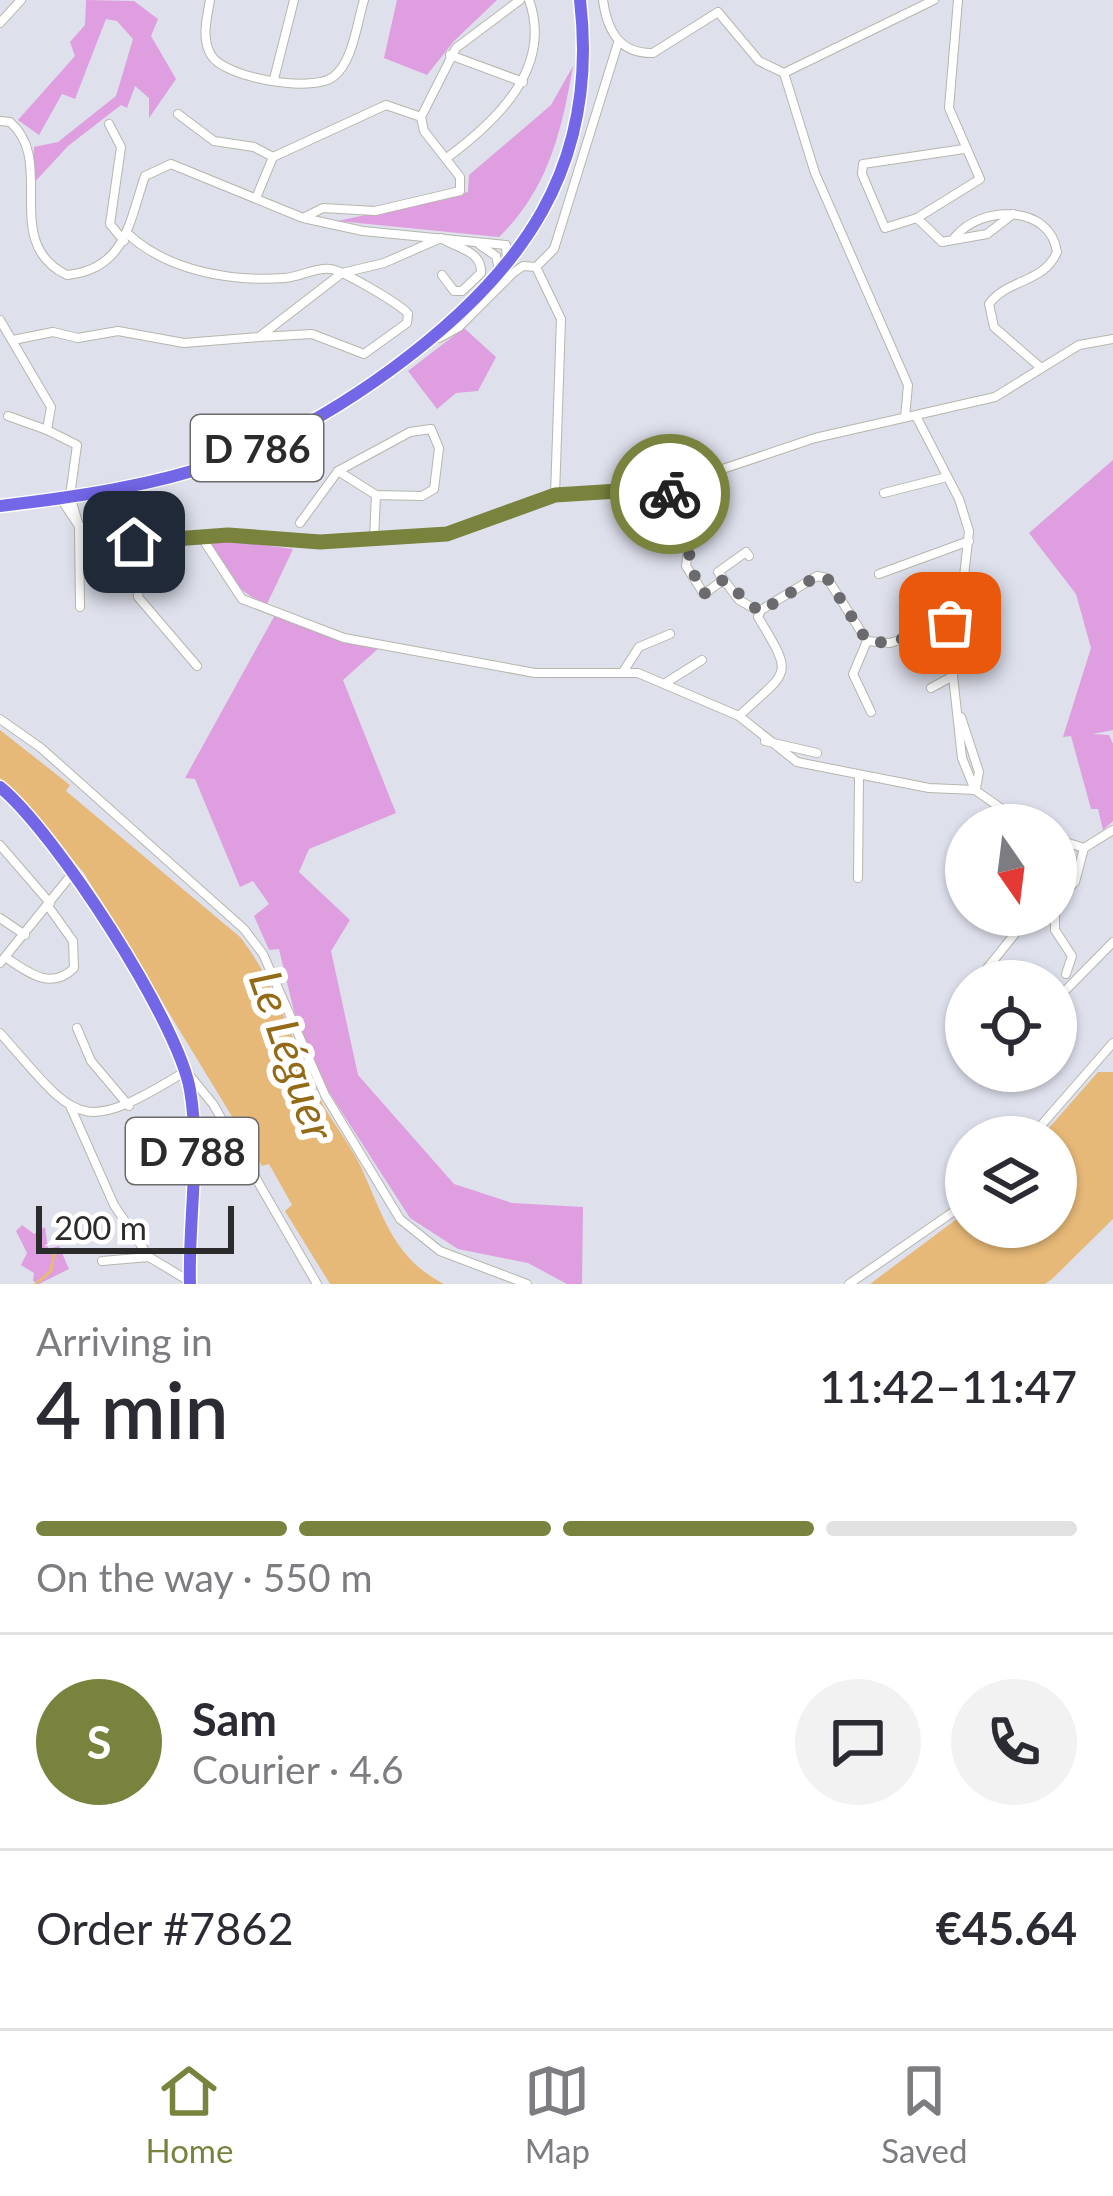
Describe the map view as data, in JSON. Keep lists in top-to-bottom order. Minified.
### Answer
{"streets":{"main road":["D 786","D 788"]},"water":["Le Léguer"],"scale_bar":"200 m","north":"bottom","page":{"scale":"200 m","heading":["4 min","Arriving in","11:42–11:47"],"panel":["Sam","Courier · 4.6","Order #7862","€45.64"],"bar":"On the way · 550 m","round":"S","tabs":["Home","Map","Saved"]}}
